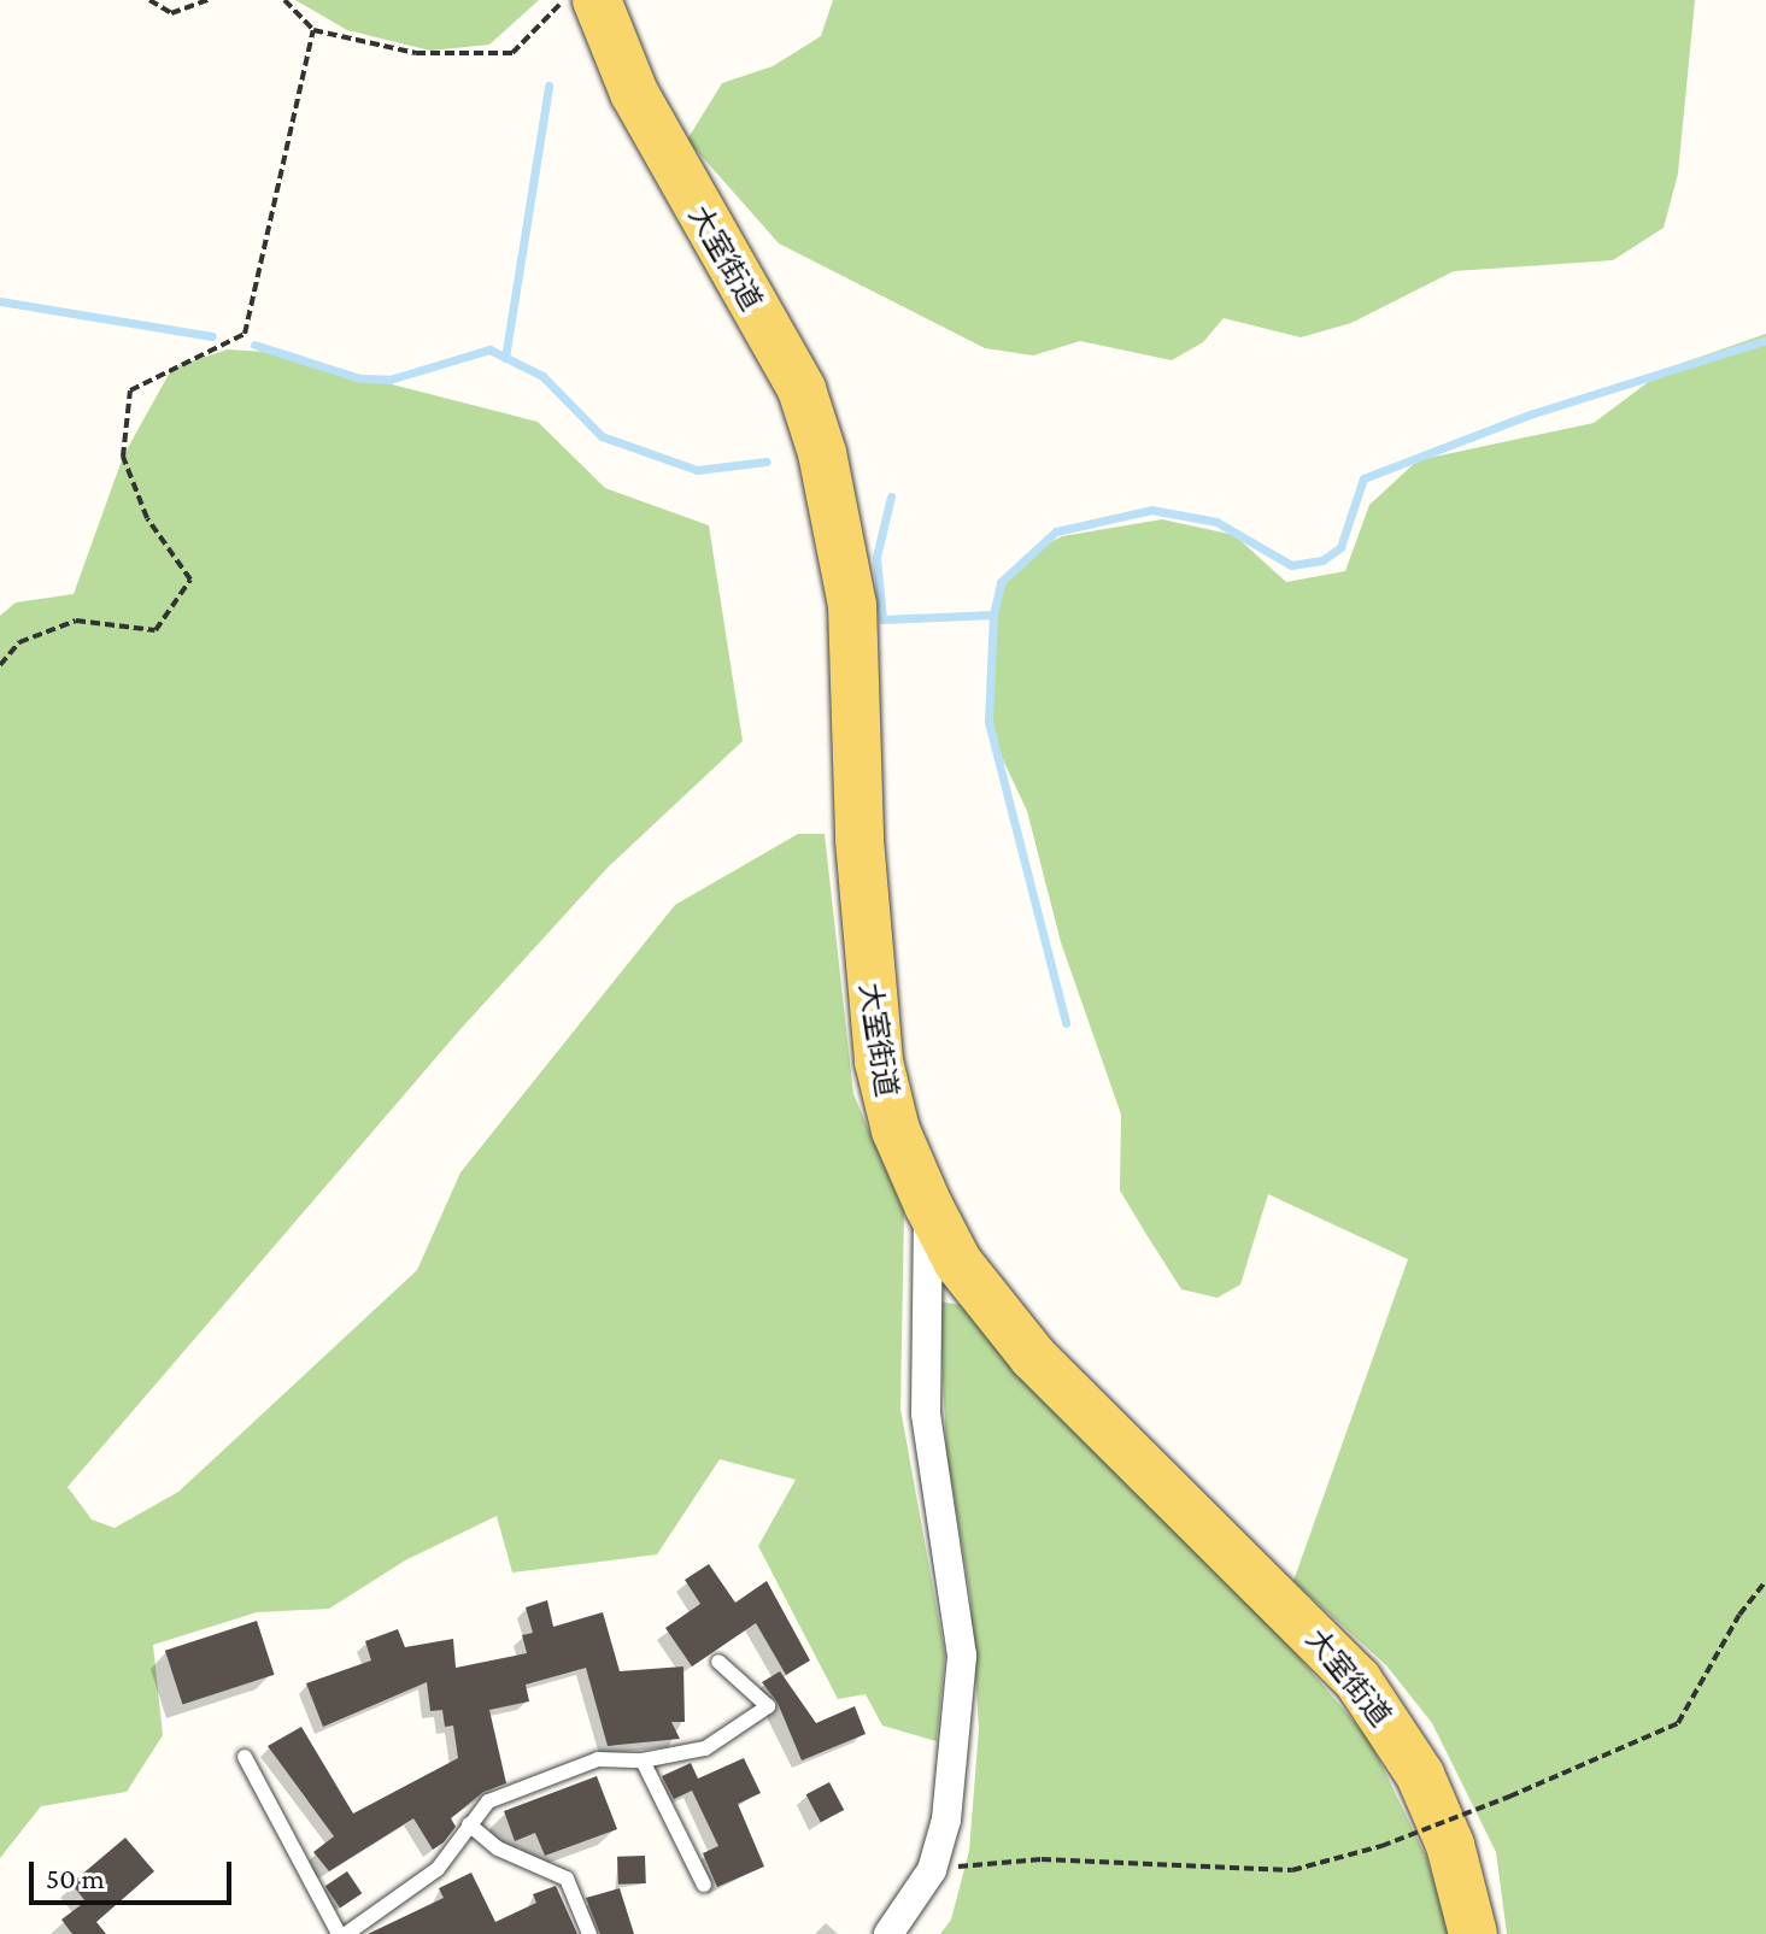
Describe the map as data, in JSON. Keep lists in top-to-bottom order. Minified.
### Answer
{"streets":{"main road":["大室街道"]},"scale_bar":"50 m"}
